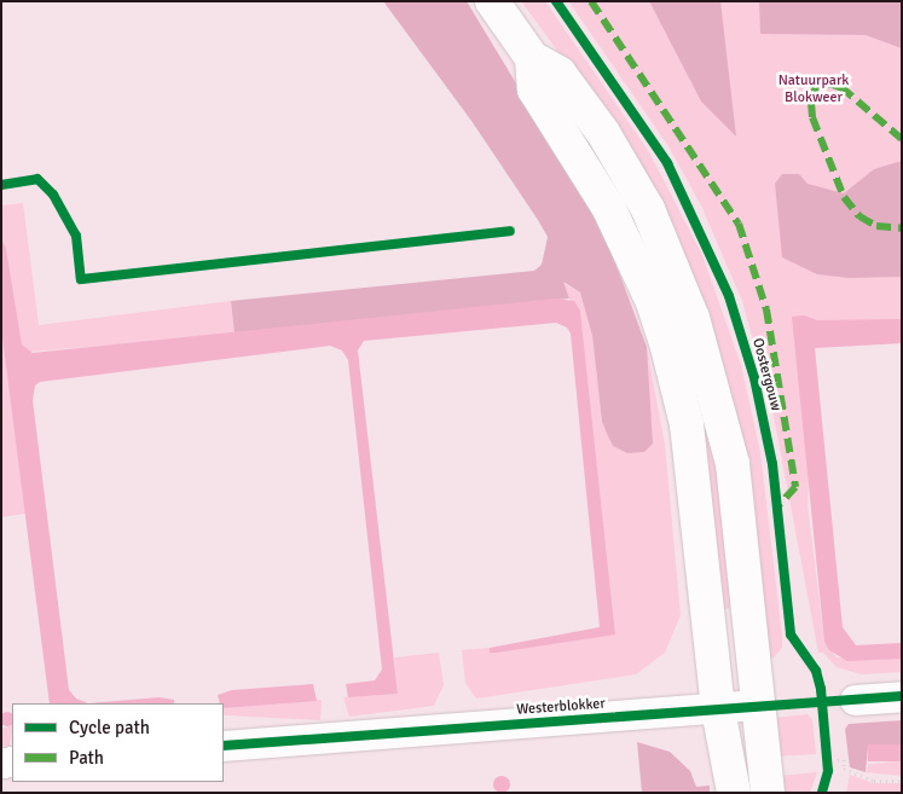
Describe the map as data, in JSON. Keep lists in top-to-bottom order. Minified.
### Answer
{"streets":{"street":["Westerblokker"],"cycle path":["Oostergouw"]},"parks":["Natuurpark Blokweer"],"legend":["Cycle path","Path"]}
